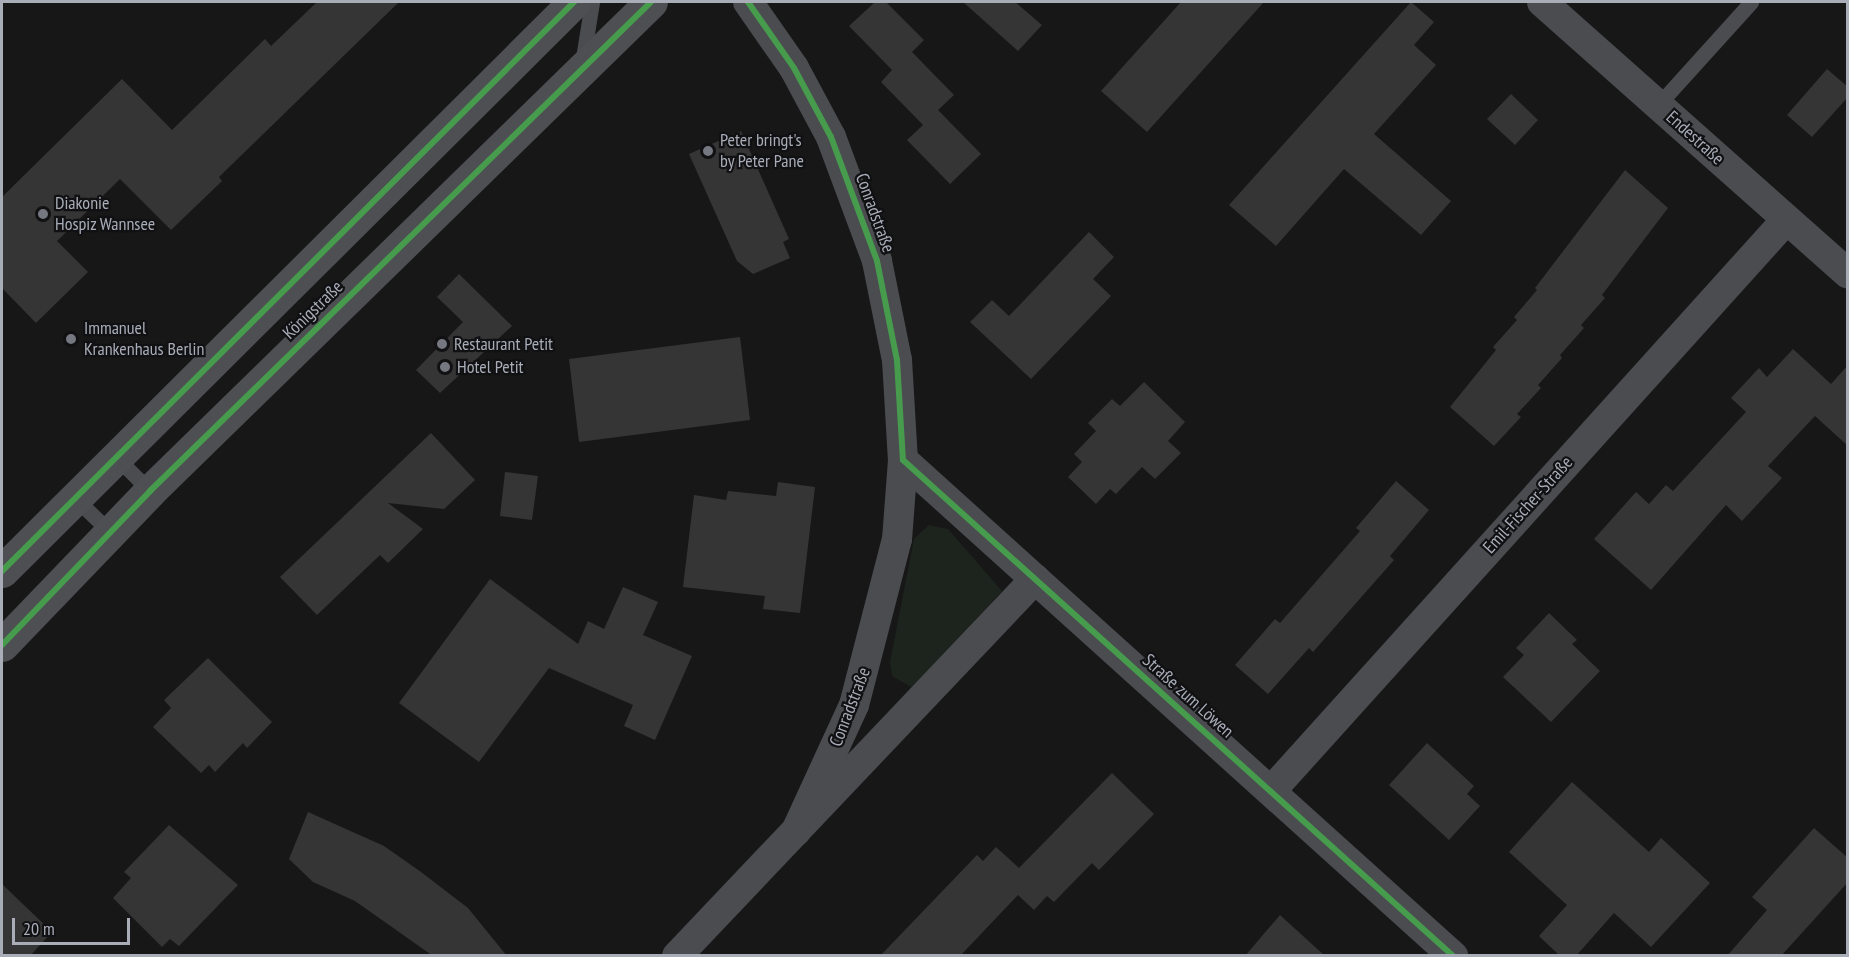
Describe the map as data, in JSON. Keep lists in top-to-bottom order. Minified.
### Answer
{"streets":{"main road":["Königstraße"],"street":["Endestraße","Conradstraße","Emil-Fischer-Straße","Straße zum Löwen"]},"crossings":[["Endestraße","Emil-Fischer-Straße"],["Conradstraße","Straße zum Löwen"],["Emil-Fischer-Straße","Straße zum Löwen"]],"places":["Peter bringt's by Peter Pane","Diakonie Hospiz Wannsee","Immanuel Krankenhaus Berlin","Restaurant Petit","Hotel Petit"],"scale_bar":"20 m"}
